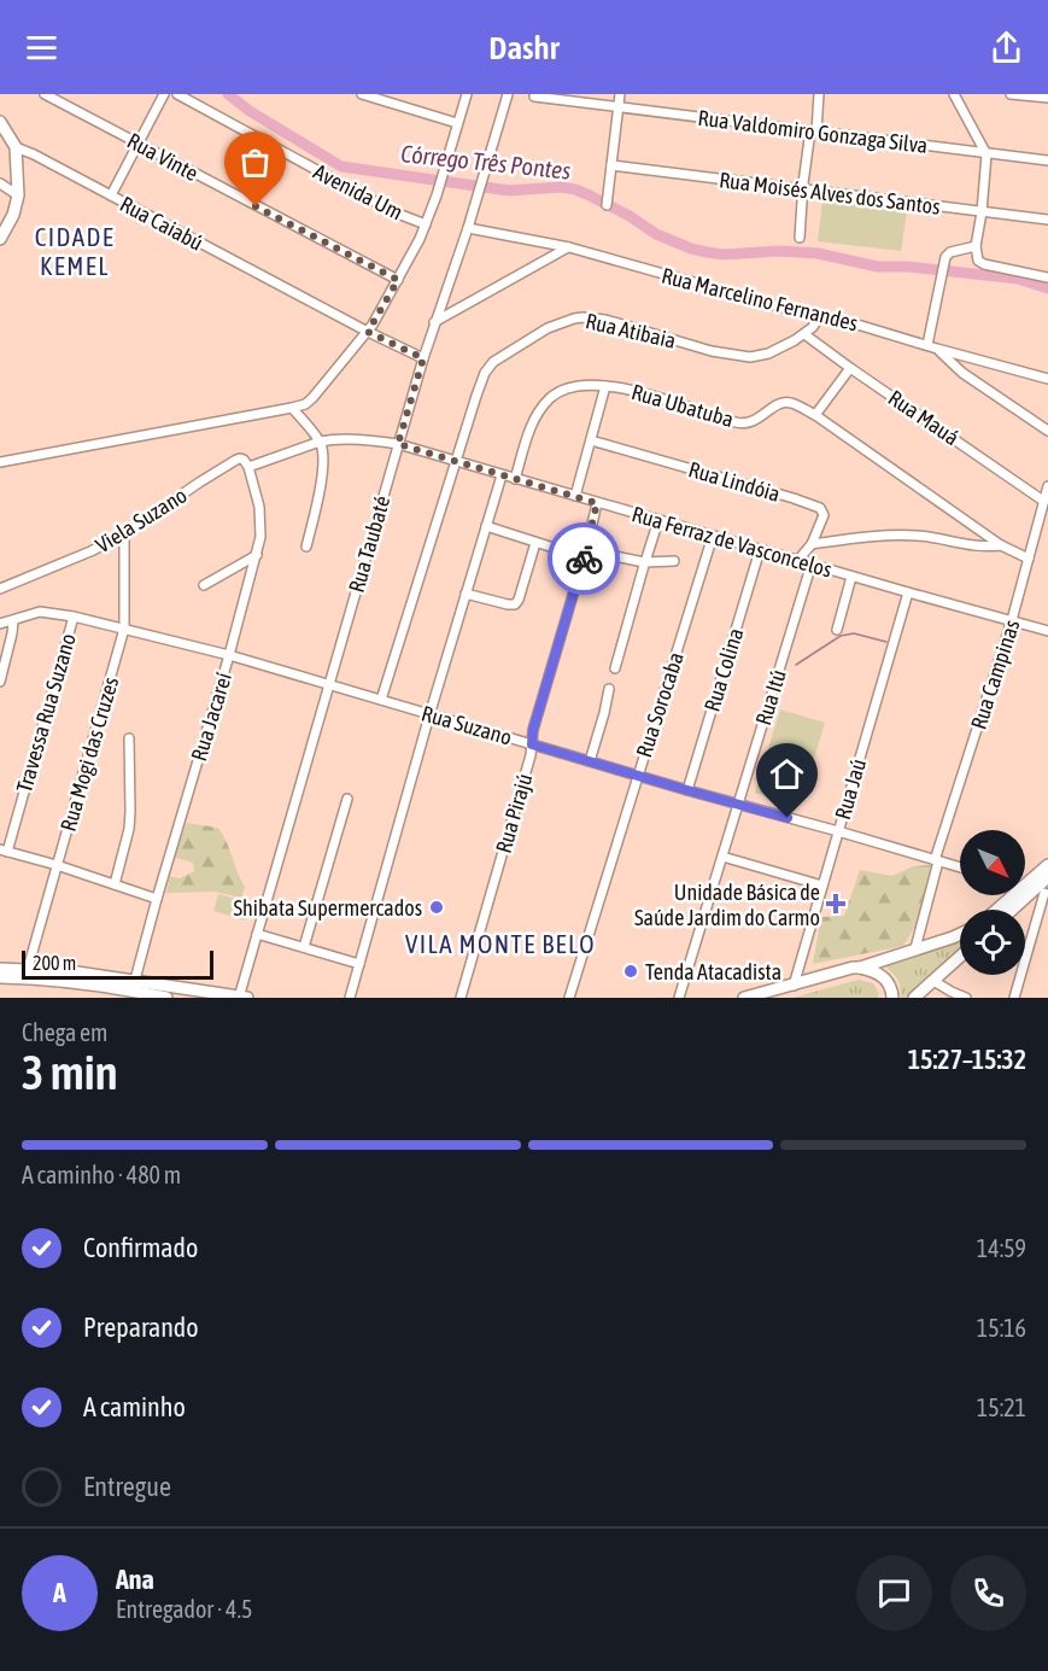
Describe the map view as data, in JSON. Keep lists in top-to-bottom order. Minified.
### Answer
{"streets":{"street":["Rua Valdomiro Gonzaga Silva","Rua Vinte","Avenida Um","Rua Moisés Alves dos Santos","Rua Caiabú","Rua Marcelino Fernandes","Rua Atibaia","Rua Ubatuba","Rua Mauá","Rua Lindóia","Viela Suzano","Rua Ferraz de Vasconcelos","Rua Taubaté","Rua Colina","Rua Campinas","Rua Itú","Rua Sorocaba","Travessa Rua Suzano","Rua Jacareí","Rua Suzano","Rua Mogi das Cruzes","Rua Jaú","Rua Pirajú"]},"crossings":[["Rua Caiabú","Rua Taubaté"],["Rua Marcelino Fernandes","Rua Atibaia"],["Rua Marcelino Fernandes","Rua Taubaté"],["Rua Atibaia","Rua Mauá"],["Rua Atibaia","Rua Ferraz de Vasconcelos"],["Rua Atibaia","Rua Suzano"],["Rua Ubatuba","Rua Ferraz de Vasconcelos"],["Rua Ubatuba","Rua Campinas"],["Rua Mauá","Rua Campinas"],["Rua Lindóia","Rua Ferraz de Vasconcelos"],["Viela Suzano","Rua Ferraz de Vasconcelos"],["Viela Suzano","Rua Jacareí"],["Viela Suzano","Rua Mogi das Cruzes"],["Rua Ferraz de Vasconcelos","Rua Taubaté"],["Rua Ferraz de Vasconcelos","Rua Colina"],["Rua Ferraz de Vasconcelos","Rua Campinas"],["Rua Ferraz de Vasconcelos","Rua Itú"],["Rua Ferraz de Vasconcelos","Rua Sorocaba"],["Rua Ferraz de Vasconcelos","Rua Jacareí"],["Rua Ferraz de Vasconcelos","Rua Jaú"],["Rua Ferraz de Vasconcelos","Rua Pirajú"],["Rua Taubaté","Rua Suzano"],["Rua Colina","Rua Suzano"],["Rua Campinas","Rua Suzano"],["Rua Itú","Rua Suzano"],["Rua Sorocaba","Rua Suzano"],["Travessa Rua Suzano","Rua Suzano"],["Rua Jacareí","Rua Suzano"],["Rua Suzano","Rua Mogi das Cruzes"],["Rua Suzano","Rua Jaú"],["Rua Suzano","Rua Pirajú"]],"districts":["CIDADE KEMEL","VILA MONTE BELO"],"water":["Córrego Três Pontes"],"places":{"health":["Unidade Básica de Saúde Jardim do Carmo"],"other":["Shibata Supermercados","Tenda Atacadista"]},"scale_bar":"200 m","north":"bottom right","page":{"header":"Dashr","scale":"200 m","heading":["3 min","Chega em","15:27–15:32"],"panel":["Ana","Entregador · 4.5"],"bar":"A caminho · 480 m","list":[["Confirmado","14:59"],["Preparando","15:16"],["A caminho","15:21"],"Entregue"],"round":"A"}}
